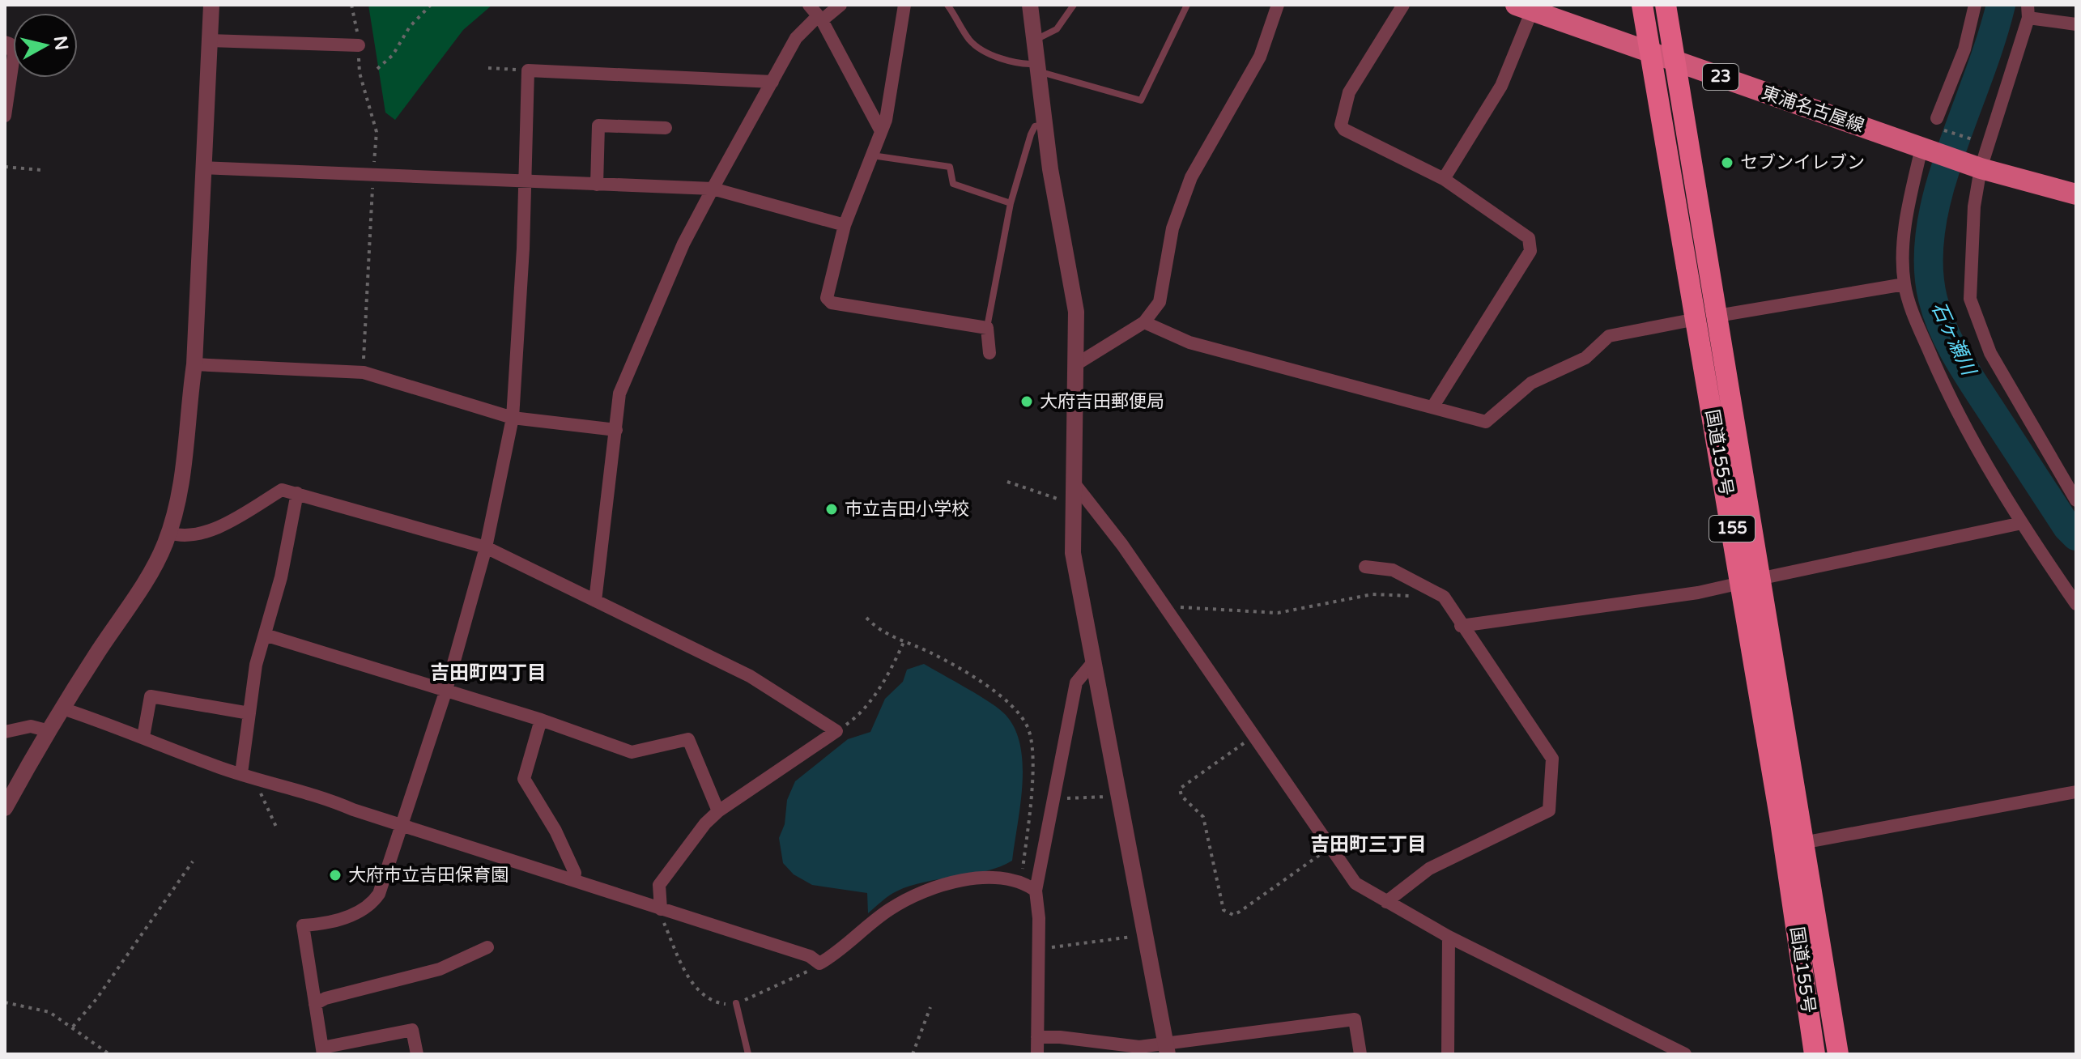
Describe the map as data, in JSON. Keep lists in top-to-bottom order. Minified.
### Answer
{"streets":{"highway":["国道155号","155"],"main road":["23","東浦名古屋線"]},"crossings":[["東浦名古屋線","国道155号"]],"districts":["吉田町四丁目","吉田町三丁目"],"water":["石ヶ瀬川"],"places":["セブンイレブン","大府吉田郵便局","市立吉田小学校","大府市立吉田保育園"],"north":"right"}
